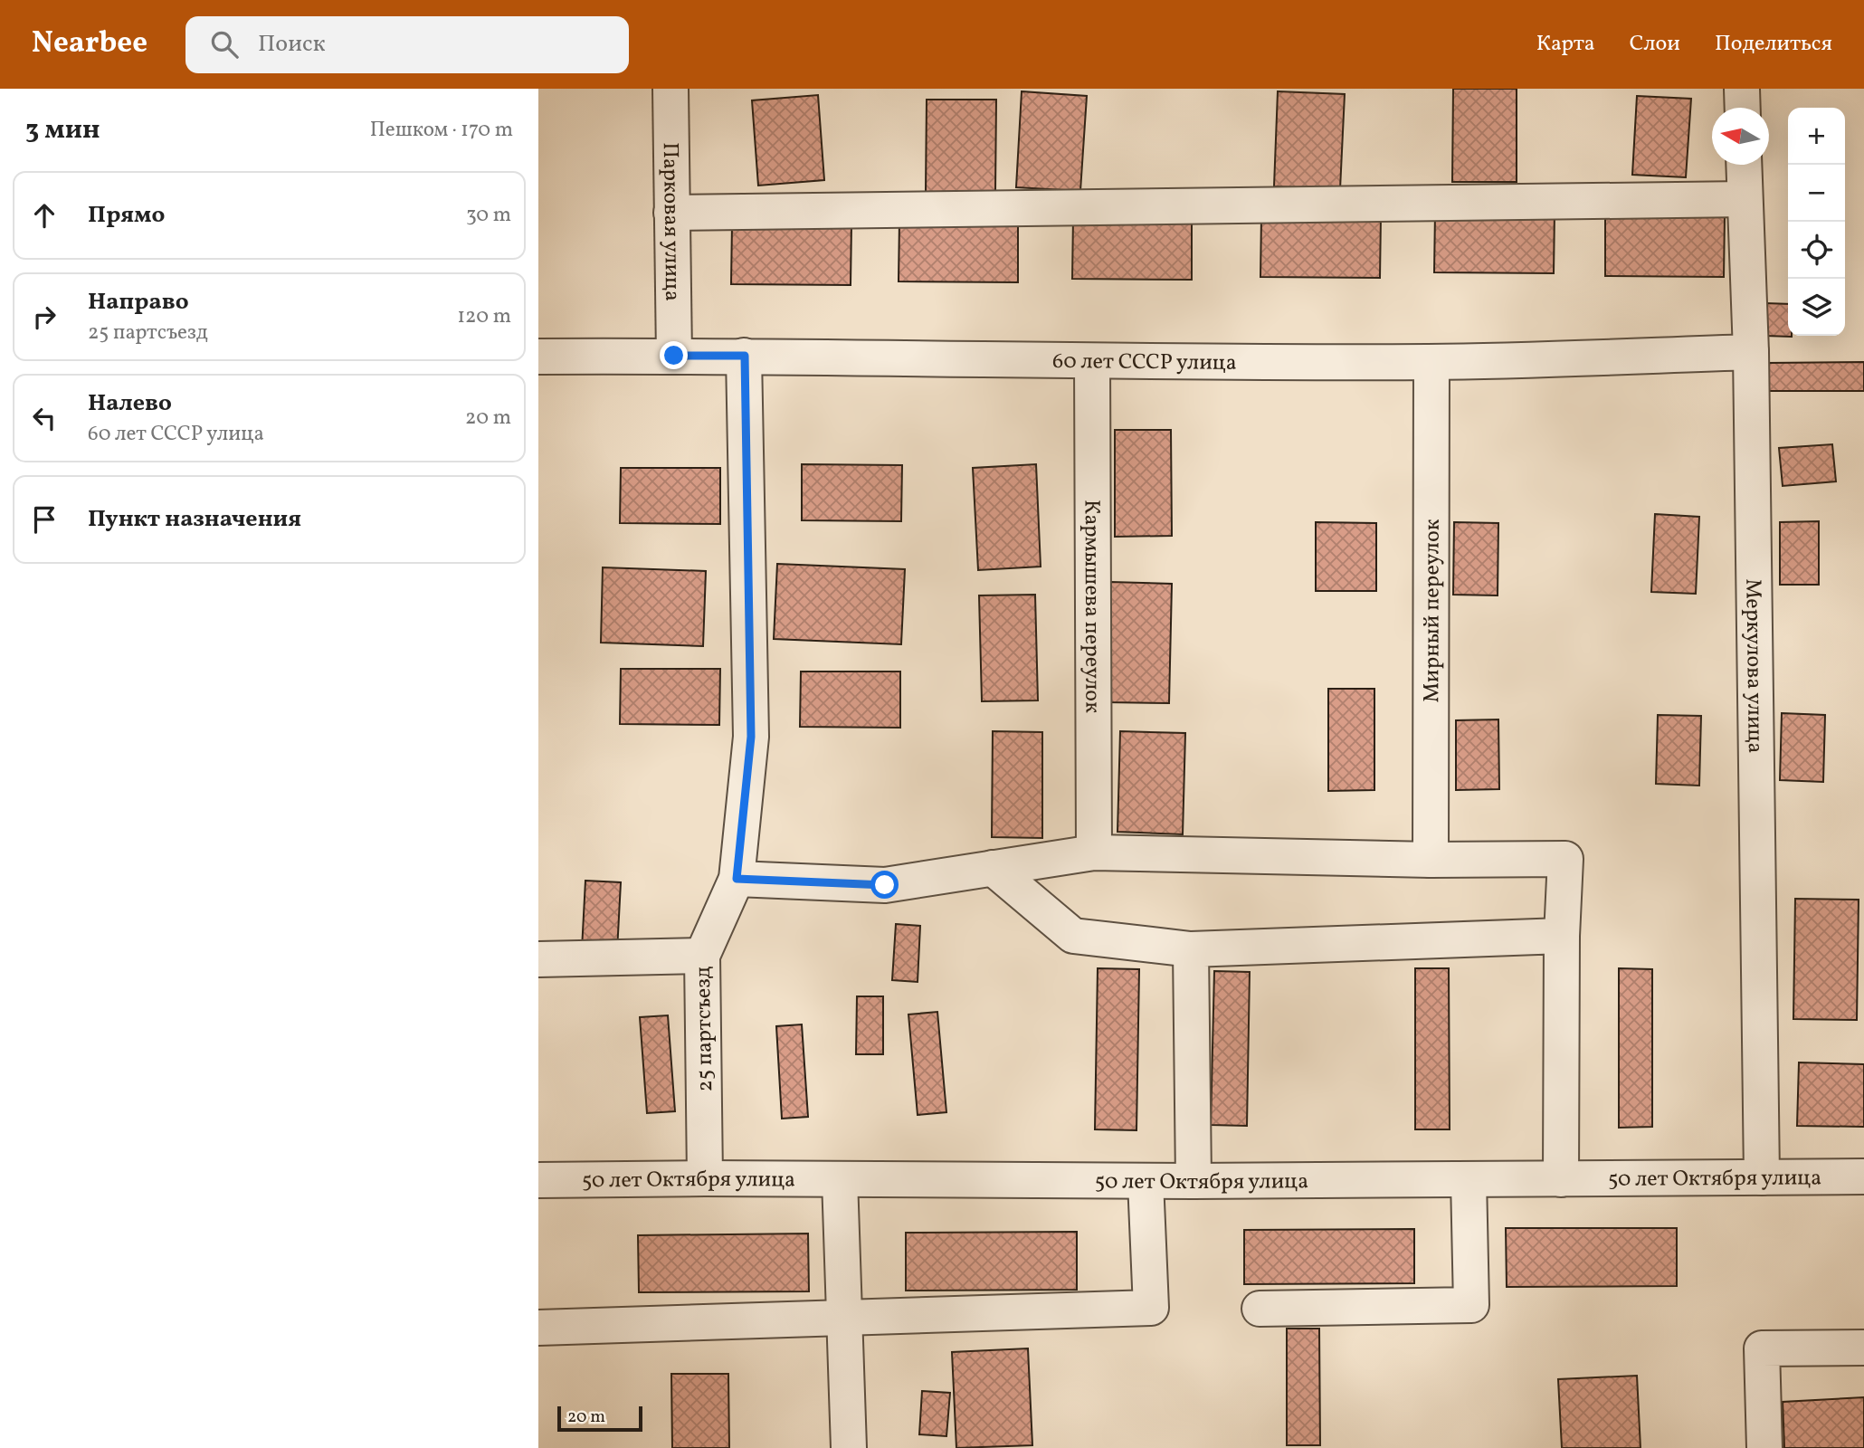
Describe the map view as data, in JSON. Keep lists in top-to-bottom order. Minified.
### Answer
{"streets":{"street":["Парковая улица","60 лет СССР улица","Кармышева переулок","Мирный переулок","Меркулова улица","25 партсъезд","50 лет Октября улица"]},"crossings":[["Парковая улица","60 лет СССР улица"],["60 лет СССР улица","Кармышева переулок"],["60 лет СССР улица","Мирный переулок"],["60 лет СССР улица","Меркулова улица"],["60 лет СССР улица","25 партсъезд"],["Меркулова улица","50 лет Октября улица"],["25 партсъезд","50 лет Октября улица"]],"scale_bar":"20 m","north":"left","page":{"header":"Nearbee","search":"Поиск","nav":["Карта","Слои","Поделиться"],"heading":["3 мин","Пешком · 170 m"],"map_buttons":["+","−"],"list":[["Прямо","30 m"],["Направо","25 партсъезд","120 m"],["Налево","60 лет СССР улица","20 m"],"Пункт назначения"],"scale":"20 m"}}
